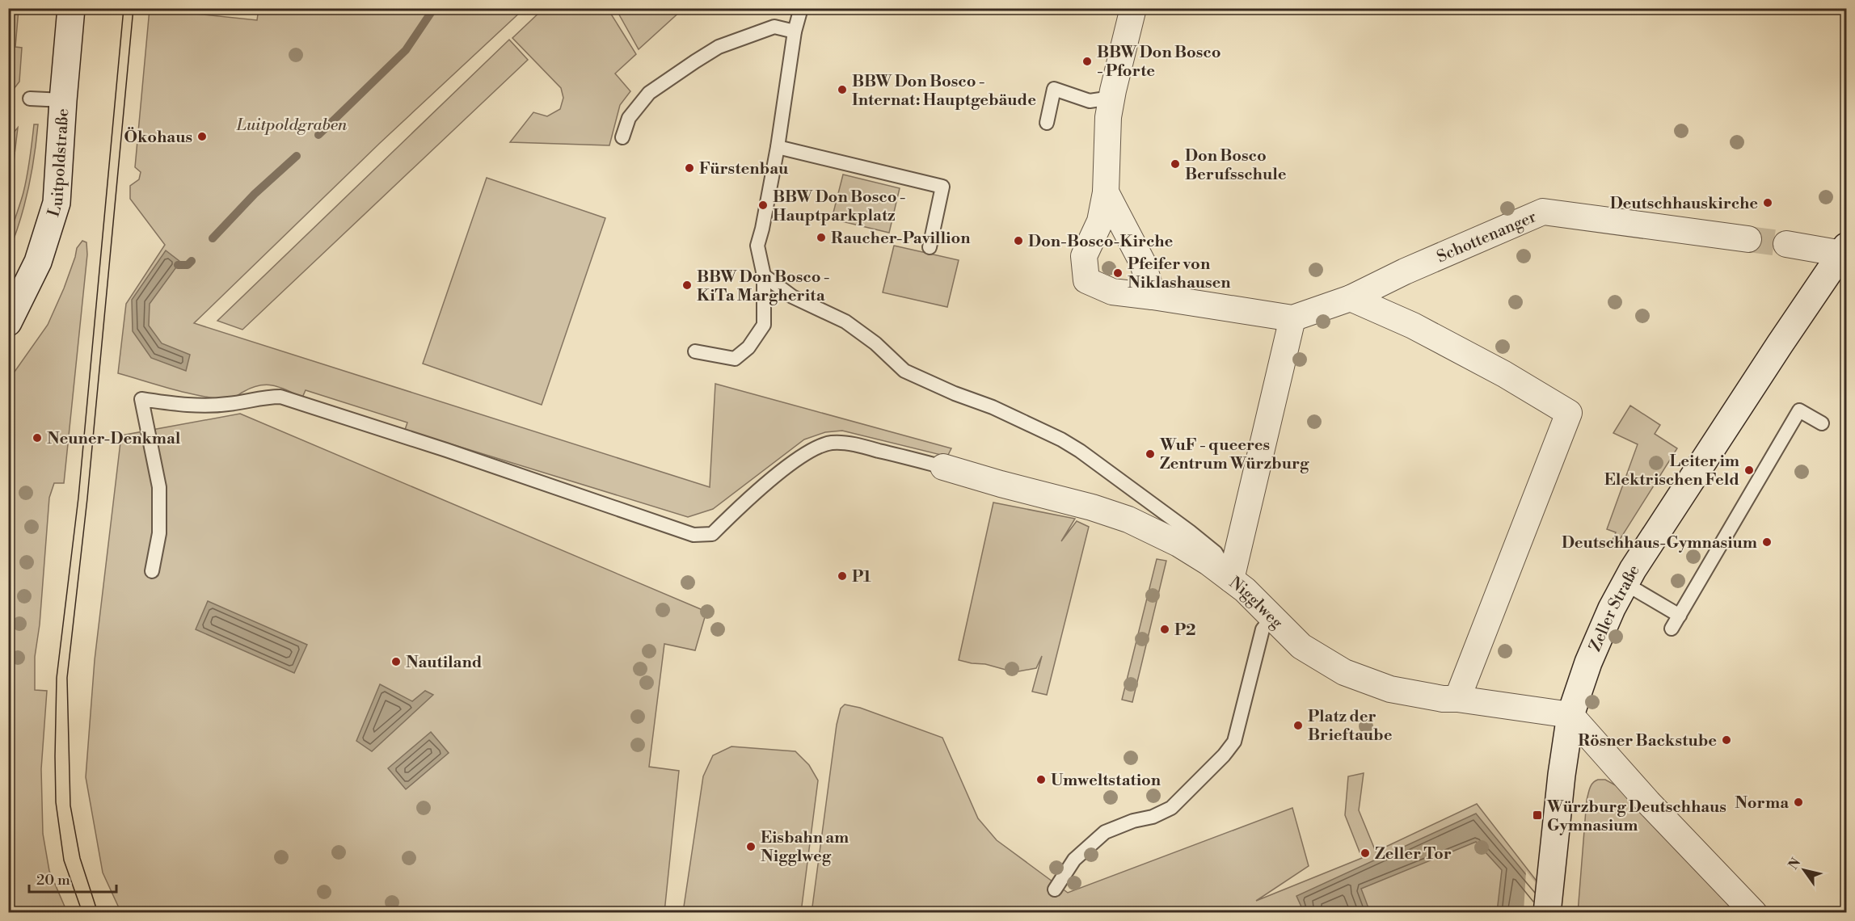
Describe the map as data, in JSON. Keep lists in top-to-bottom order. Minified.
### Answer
{"streets":{"street":["Luitpoldstraße","Schottenanger","Nigglweg","Zeller Straße"]},"crossings":[["Nigglweg","Zeller Straße"]],"parks":["Luitpoldgraben"],"places":{"other":["BBW Don Bosco - Pforte","BBW Don Bosco - Internat: Hauptgebäude","Ökohaus","Don Bosco Berufsschule","Fürstenbau","Deutschhauskirche","BBW Don Bosco - Hauptparkplatz","Raucher-Pavillion","Don-Bosco-Kirche","Pfeifer von Niklashausen","BBW Don Bosco - KiTa Margherita","Neuner-Denkmal","WuF - queeres Zentrum Würzburg","Leiter im Elektrischen Feld","Deutschhaus-Gymnasium","P1","P2","Nautiland","Platz der Brieftaube","Rösner Backstube","Umweltstation","Norma","Eisbahn am Nigglweg","Zeller Tor"],"transit":["Würzburg Deutschhaus Gymnasium"]},"scale_bar":"20 m","north":"top left"}
